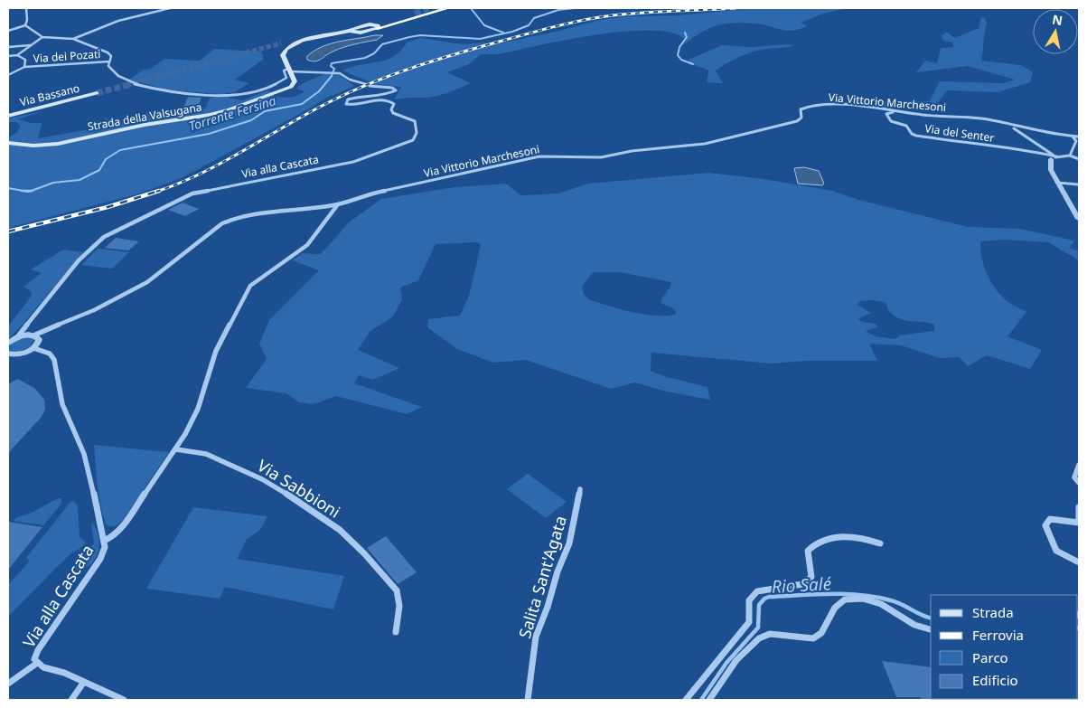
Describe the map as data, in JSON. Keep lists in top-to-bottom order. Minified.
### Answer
{"streets":{"main road":["Via Bassano","Strada della Valsugana"],"street":["Via dei Pozati","Via Vittorio Marchesoni","Via del Senter","Via alla Cascata","Via Sabbioni","Salita Sant'Agata"]},"crossings":[["Via Vittorio Marchesoni","Via del Senter"],["Strada della Valsugana","Via alla Cascata"]],"water":["Torrente Fersina","Rio Salé"],"legend":["Strada","Ferrovia","Parco","Edificio"],"north":"top"}
